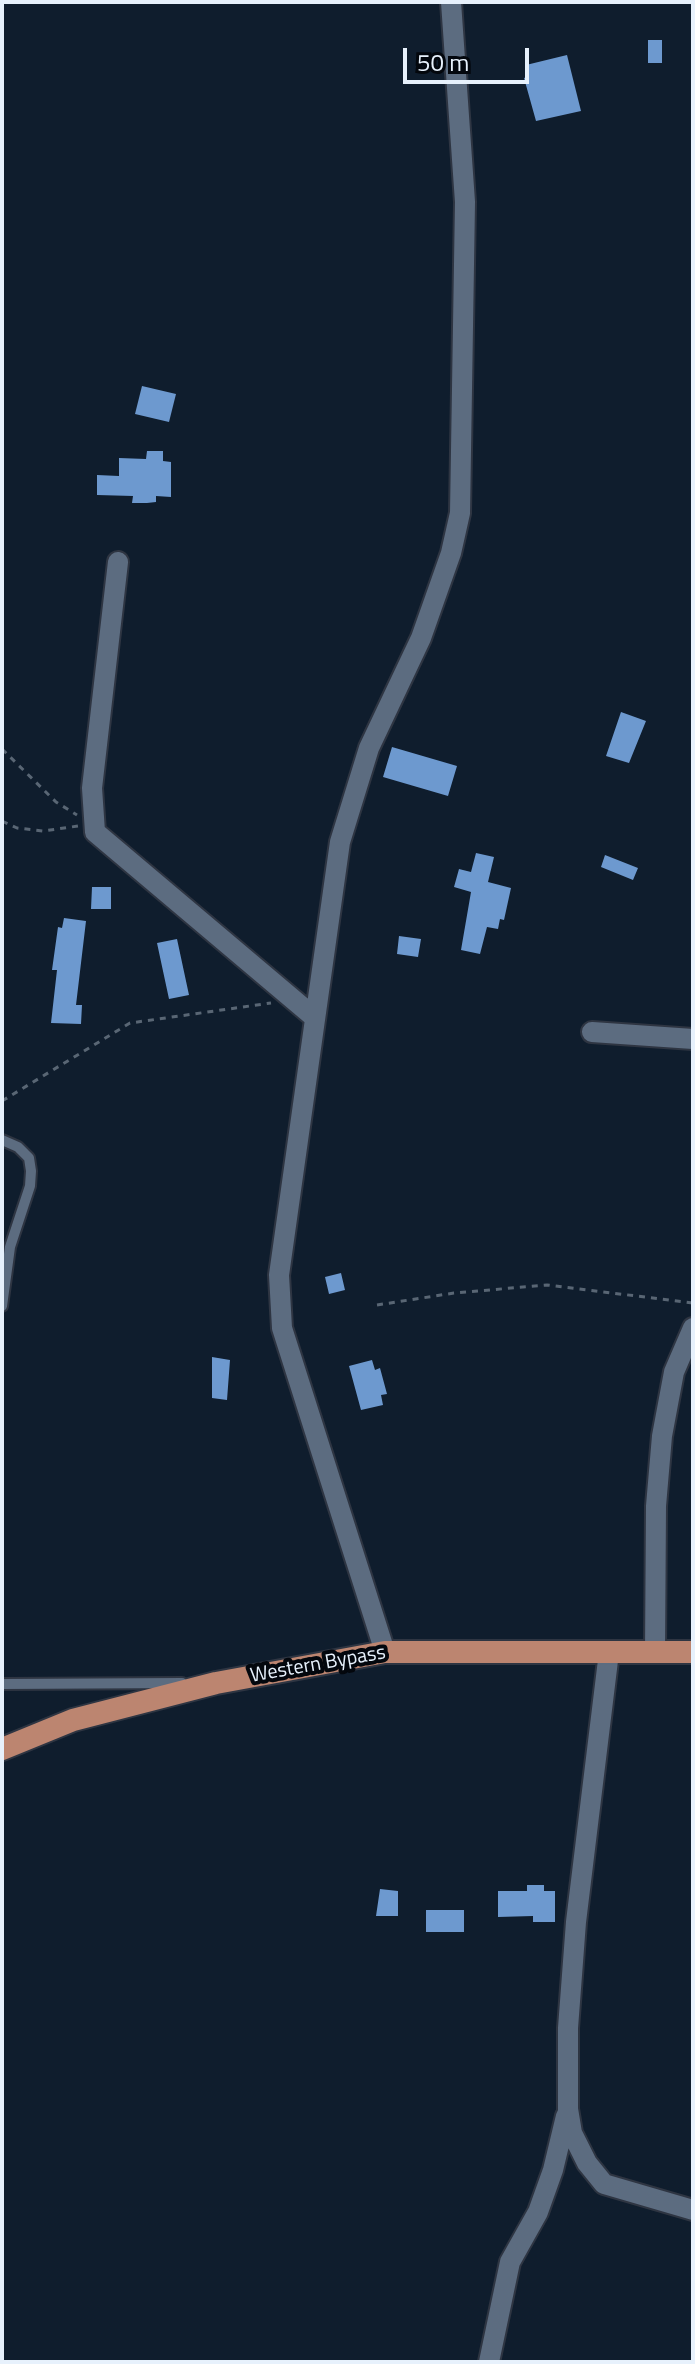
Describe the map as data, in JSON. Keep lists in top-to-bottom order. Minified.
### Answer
{"streets":{"main road":["Western Bypass"]},"scale_bar":"50 m"}
